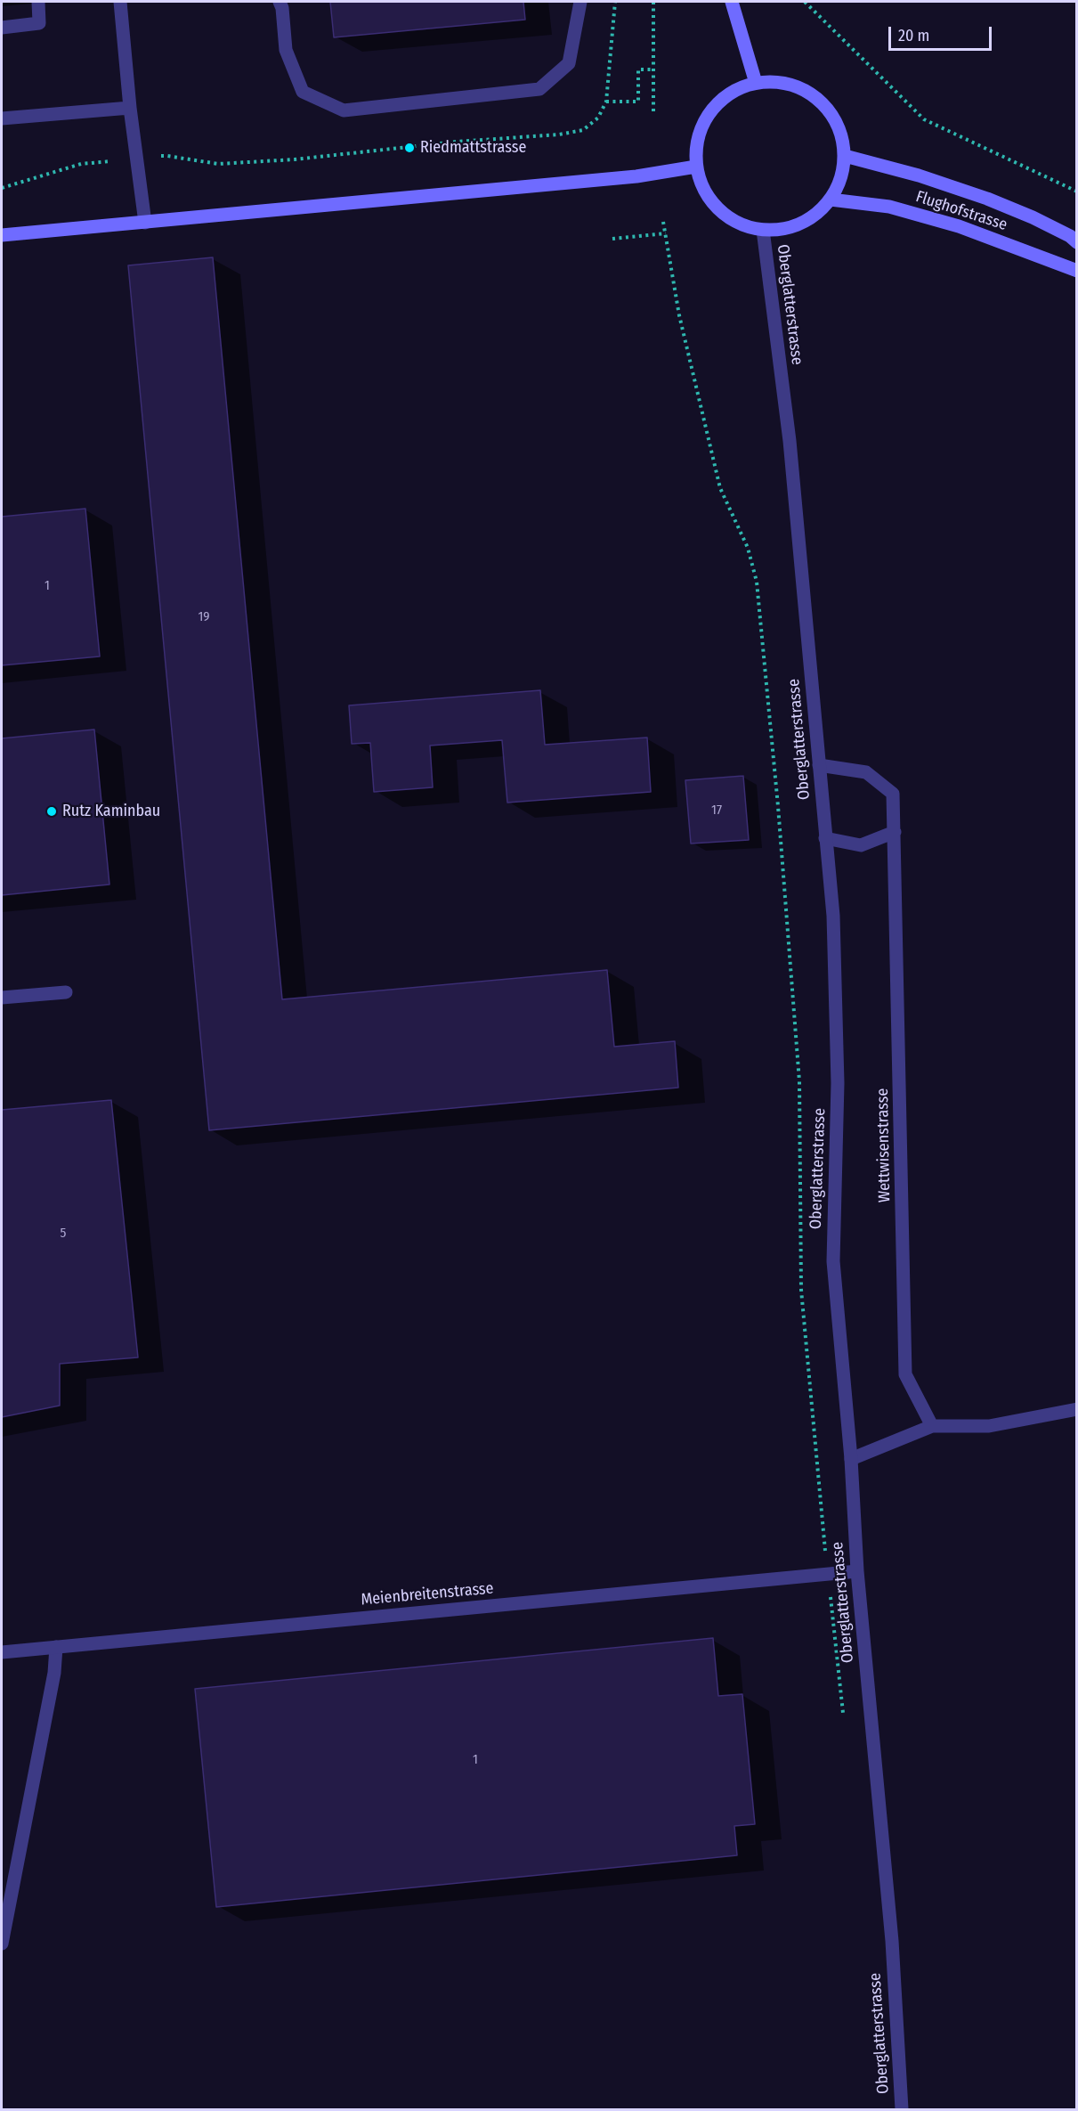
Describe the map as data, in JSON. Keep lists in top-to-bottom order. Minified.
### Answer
{"streets":{"main road":["Flughofstrasse"],"street":["Oberglatterstrasse","Wettwisenstrasse","Meienbreitenstrasse"]},"crossings":[["Flughofstrasse","Oberglatterstrasse"],["Oberglatterstrasse","Wettwisenstrasse"],["Oberglatterstrasse","Meienbreitenstrasse"]],"places":["Riedmattstrasse","Rutz Kaminbau"],"house_numbers":["1","19","17","5","1"],"scale_bar":"20 m"}
